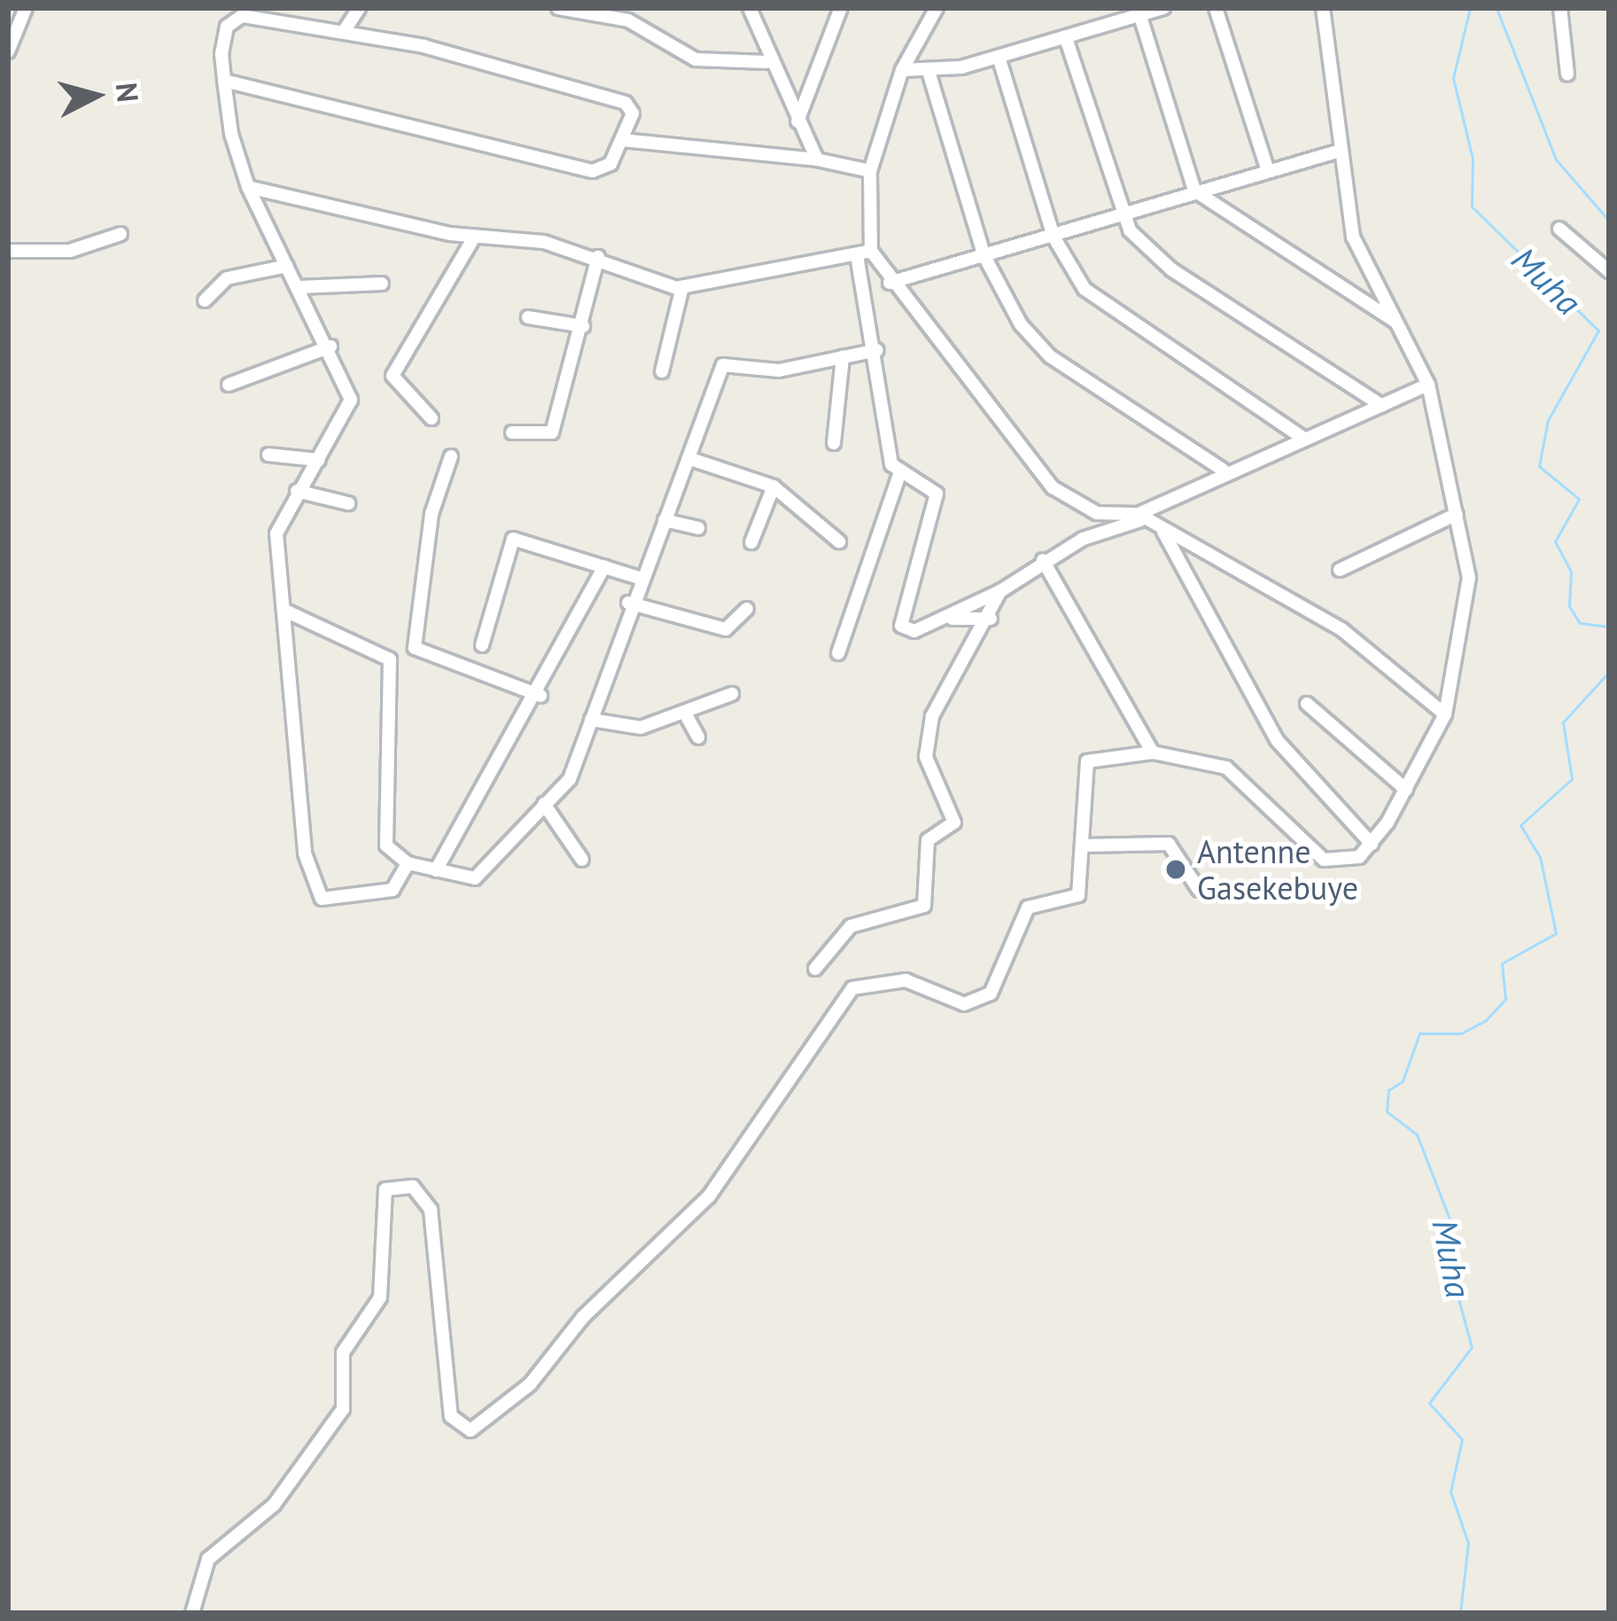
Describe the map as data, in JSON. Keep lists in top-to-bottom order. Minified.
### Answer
{"water":["Muha"],"places":["Antenne Gasekebuye"],"north":"right"}
